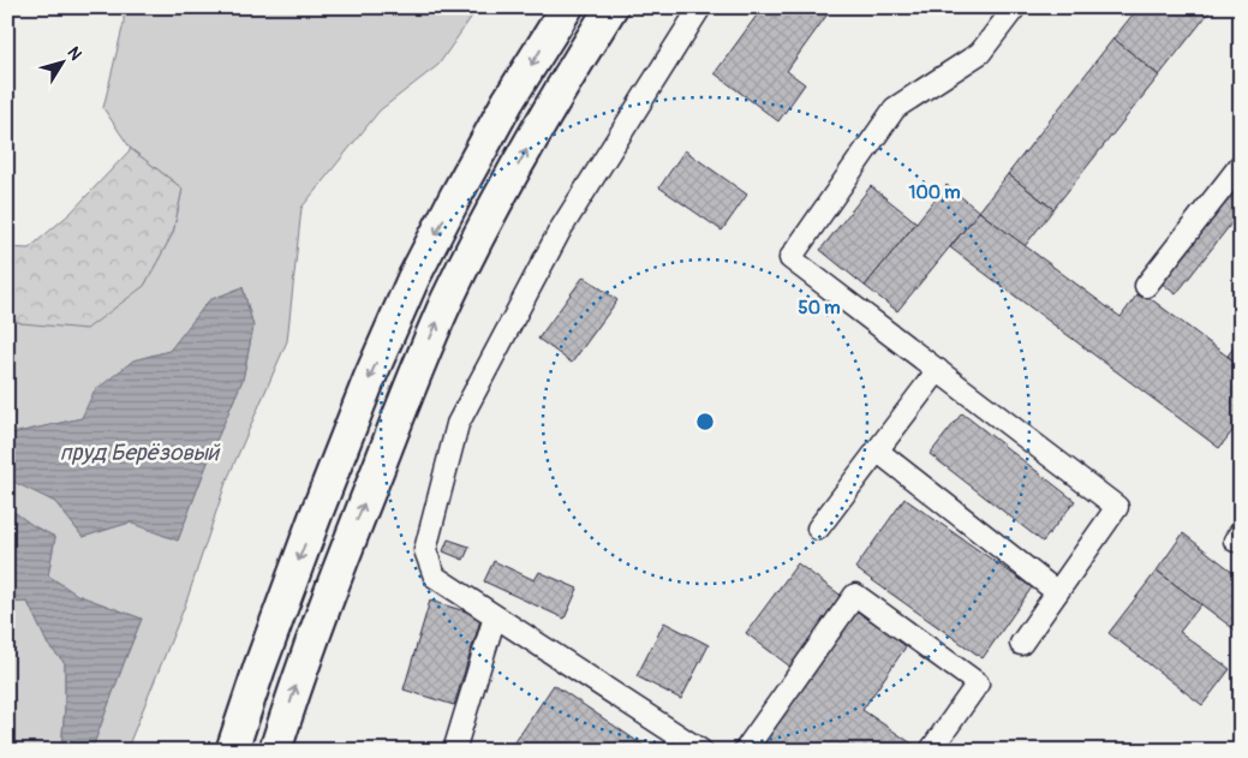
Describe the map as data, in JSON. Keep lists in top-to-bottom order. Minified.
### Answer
{"water":["пруд Берёзовый"],"north":"top right","rings":["100 m","50 m"]}
